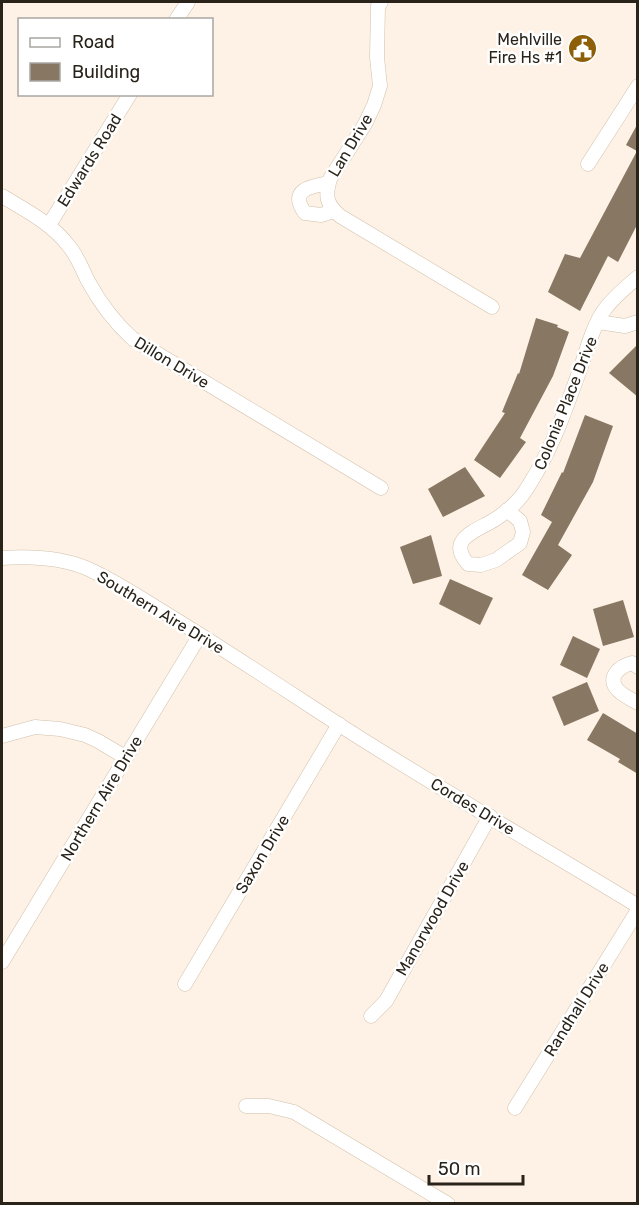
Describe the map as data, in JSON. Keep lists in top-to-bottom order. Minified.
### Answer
{"streets":{"street":["Lan Drive","Edwards Road","Dillon Drive","Colonia Place Drive","Southern Aire Drive","Northern Aire Drive","Cordes Drive","Saxon Drive","Manorwood Drive","Randhall Drive"]},"crossings":[["Edwards Road","Dillon Drive"],["Southern Aire Drive","Northern Aire Drive"],["Southern Aire Drive","Cordes Drive"],["Cordes Drive","Saxon Drive"],["Cordes Drive","Manorwood Drive"],["Cordes Drive","Randhall Drive"]],"places":{"public building":["Mehlville Fire Hs #1"]},"legend":["Road","Building"],"scale_bar":"50 m"}
